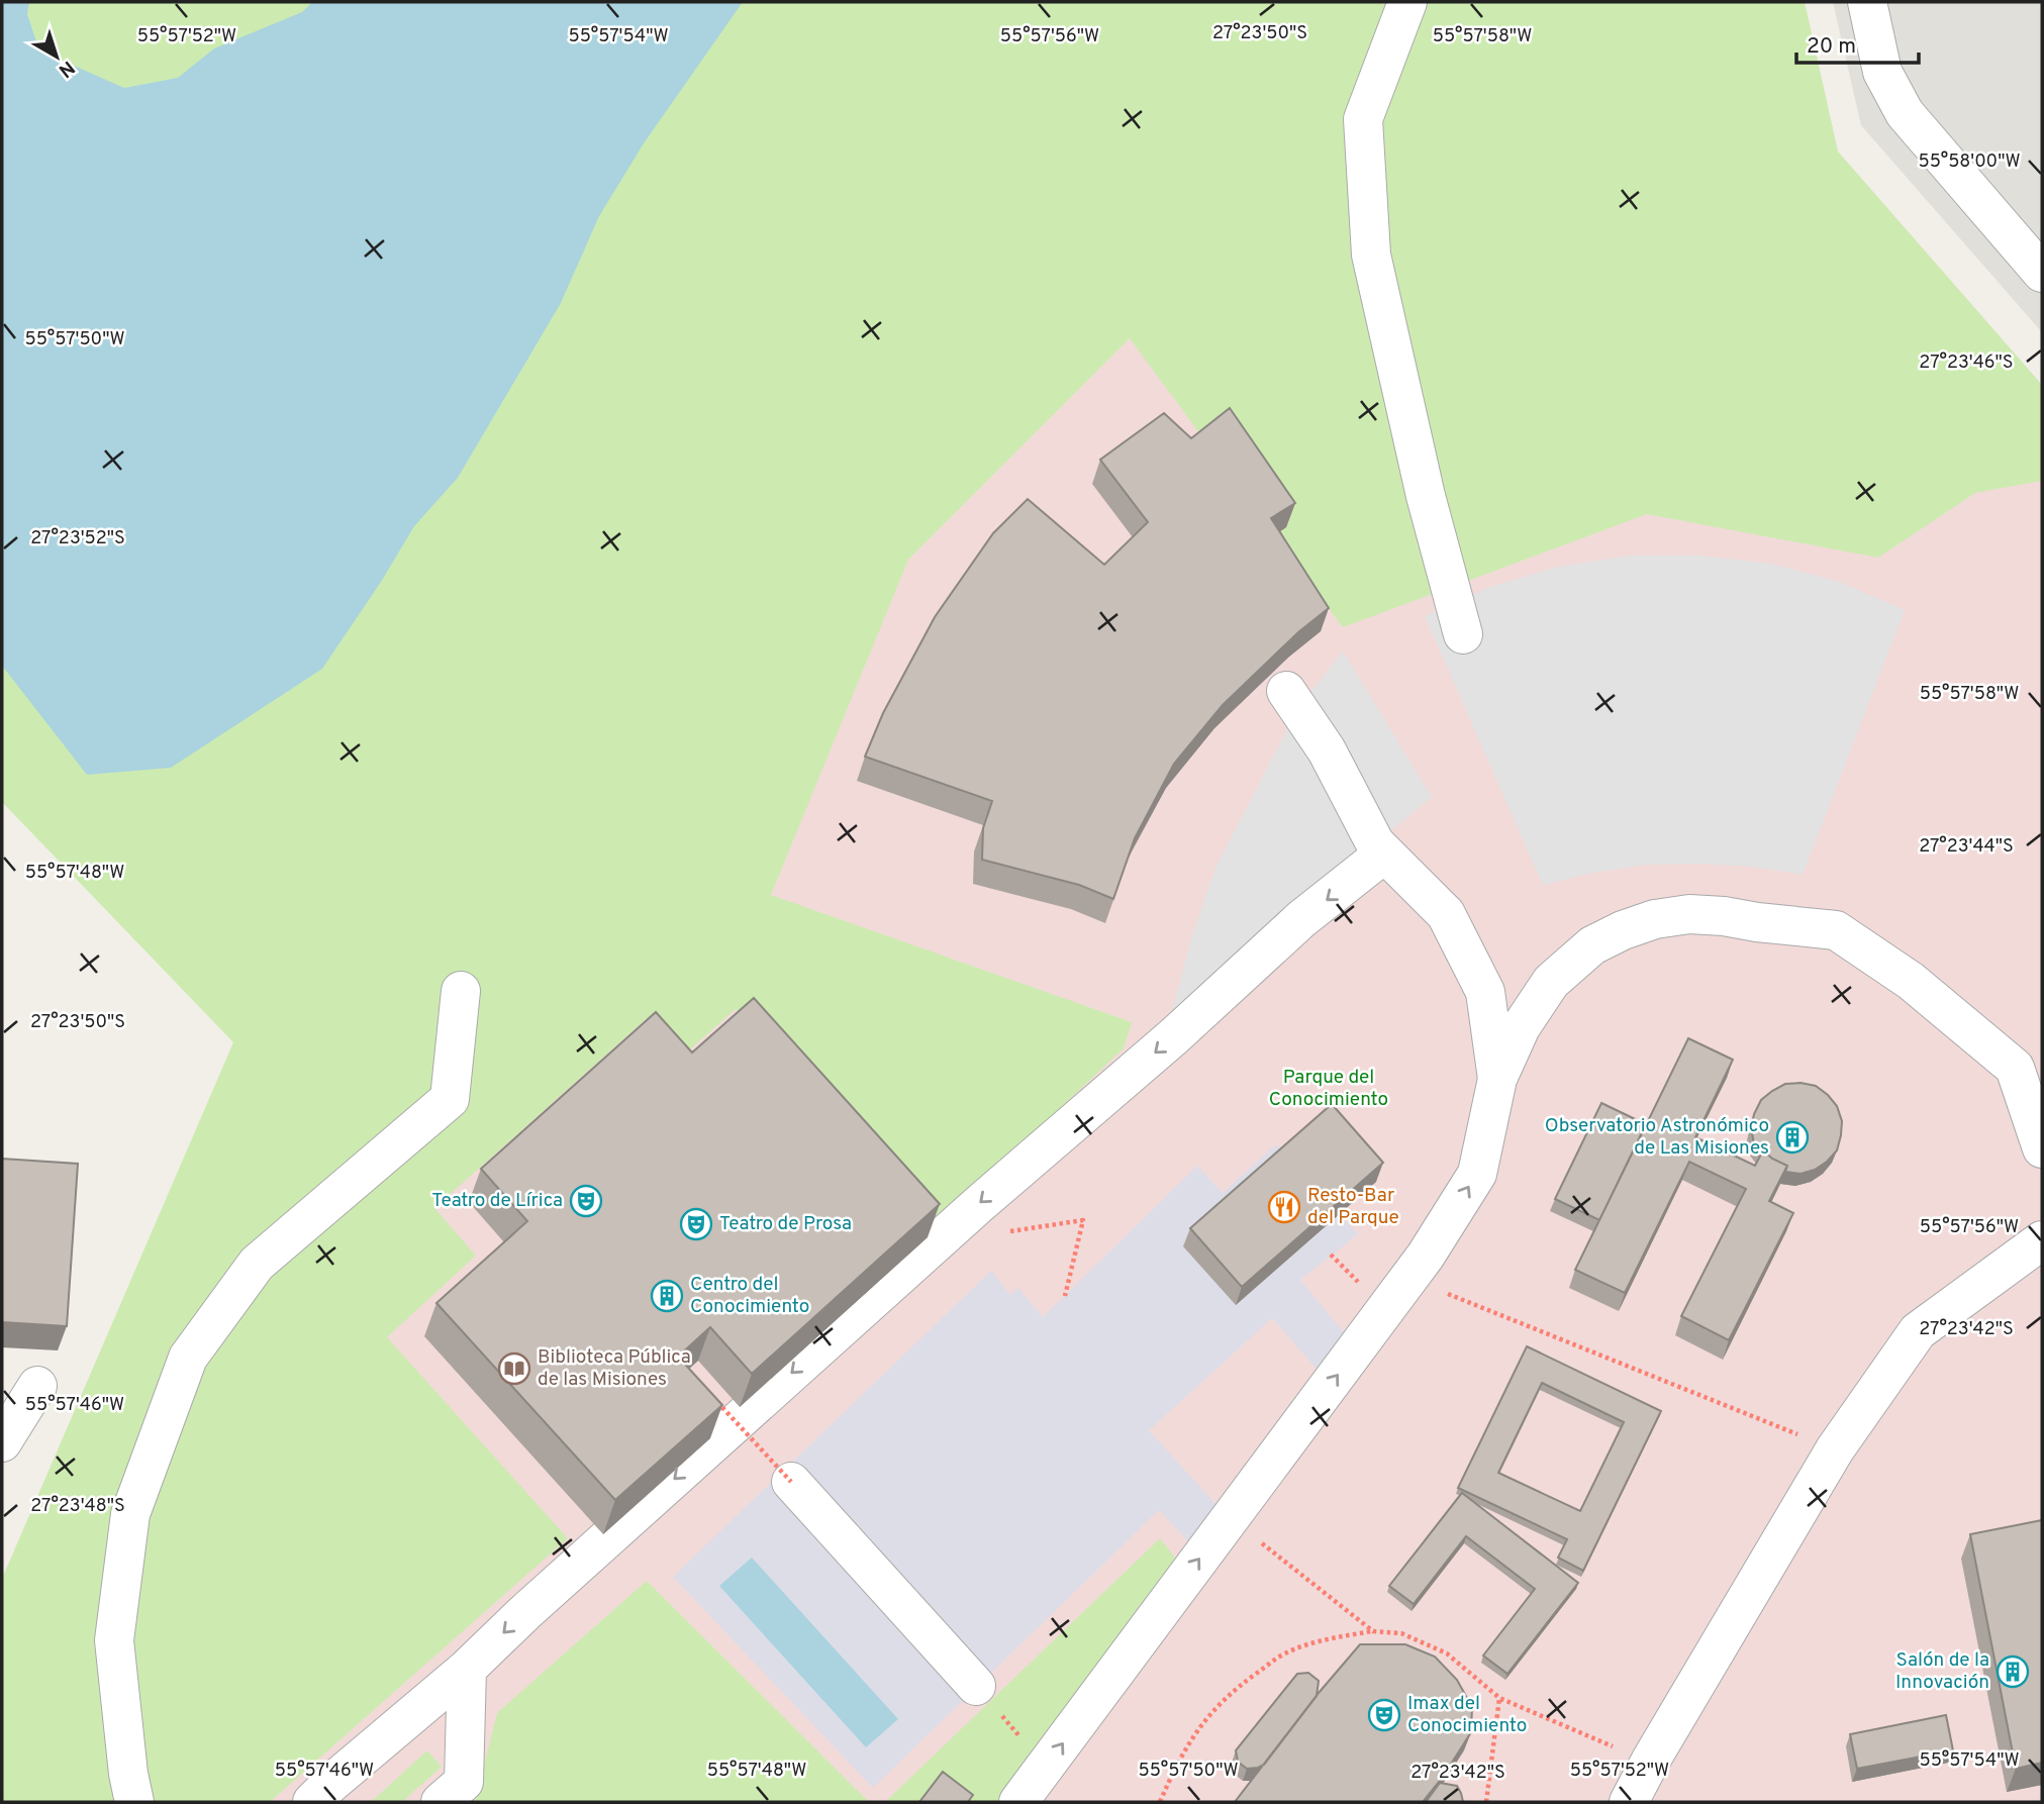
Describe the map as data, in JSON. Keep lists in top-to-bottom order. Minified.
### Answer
{"parks":["Parque del Conocimiento"],"places":{"building":["Observatorio Astronómico de Las Misiones","Centro del Conocimiento","Salón de la Innovación"],"theatre":["Teatro de Lírica","Teatro de Prosa","Imax del Conocimiento"],"restaurant":["Resto-Bar del Parque"],"library":["Biblioteca Pública de las Misiones"]},"scale_bar":"20 m","north":"bottom right","coordinates":["27°23'50\"S","55°57'52\"W","55°57'54\"W","55°57'56\"W","55°57'58\"W","55°58'00\"W","55°57'50\"W","27°23'46\"S","27°23'52\"S","27°23'44\"S","55°57'48\"W","27°23'42\"S","55°57'46\"W","27°23'48\"S"]}
